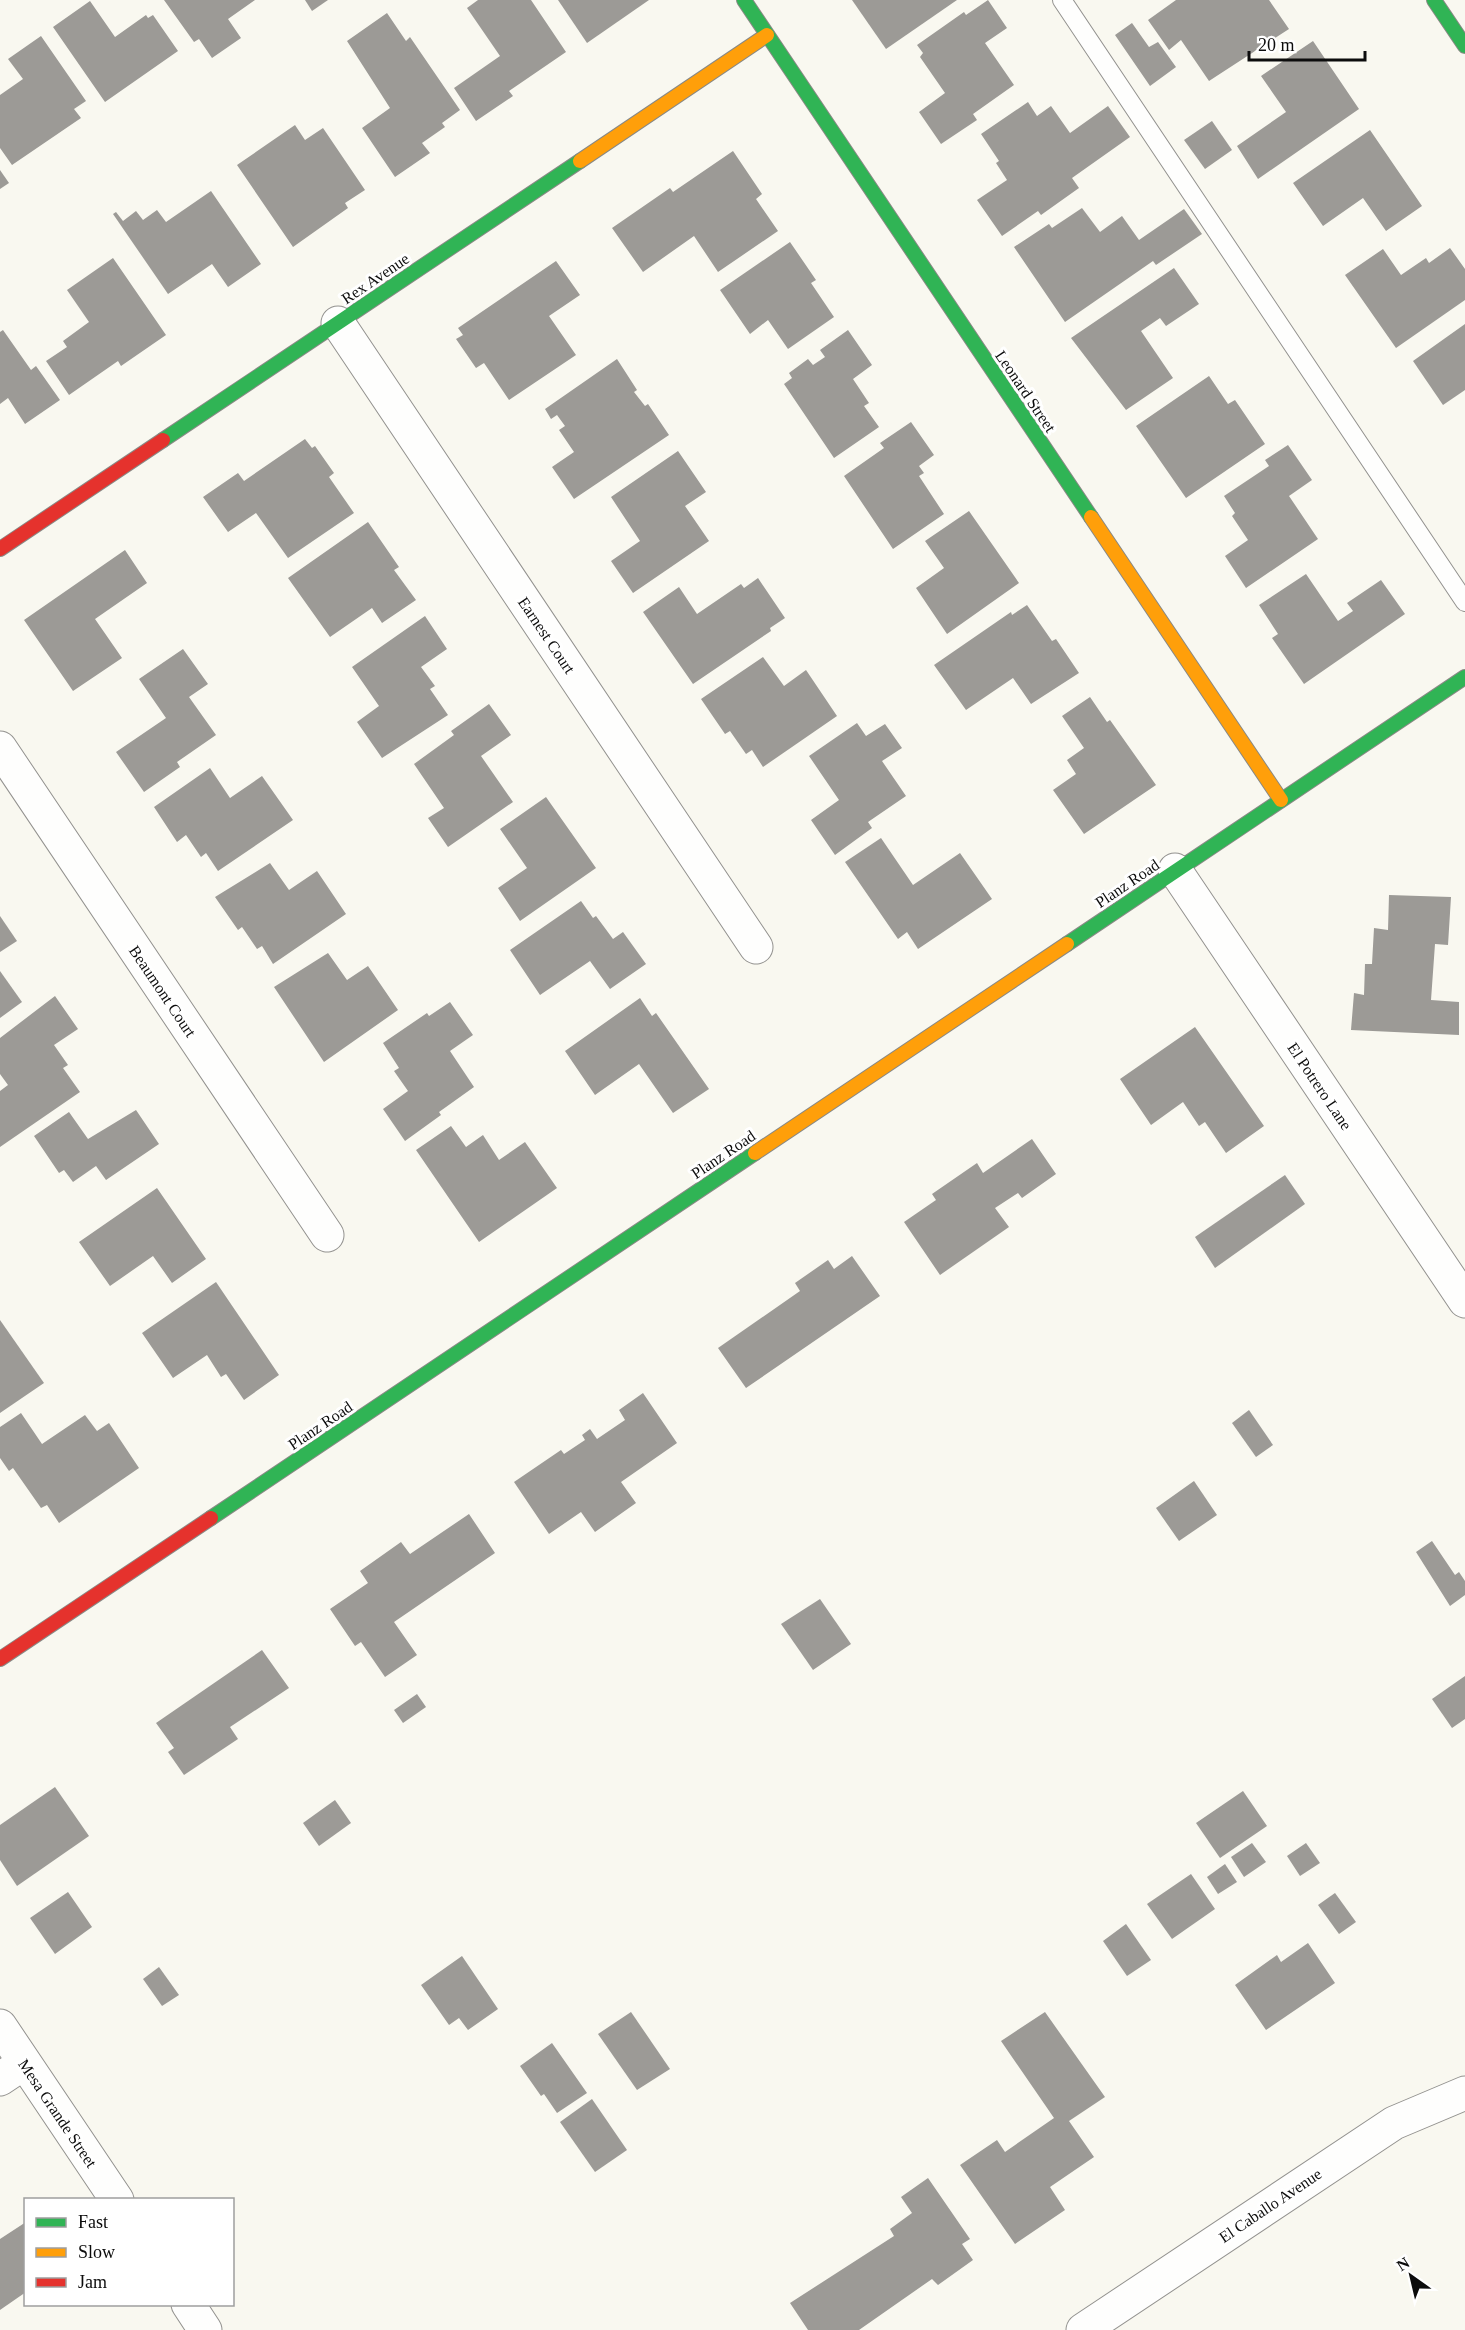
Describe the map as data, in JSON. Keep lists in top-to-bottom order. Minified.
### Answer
{"streets":{"street":["Rex Avenue","Leonard Street","Earnest Court","Planz Road","Beaumont Court","El Potrero Lane","Mesa Grande Street","El Caballo Avenue"]},"crossings":[["Rex Avenue","Leonard Street"],["Rex Avenue","Earnest Court"],["Leonard Street","Planz Road"],["Planz Road","El Potrero Lane"]],"legend":["Fast","Slow","Jam"],"scale_bar":"20 m","north":"top left"}
